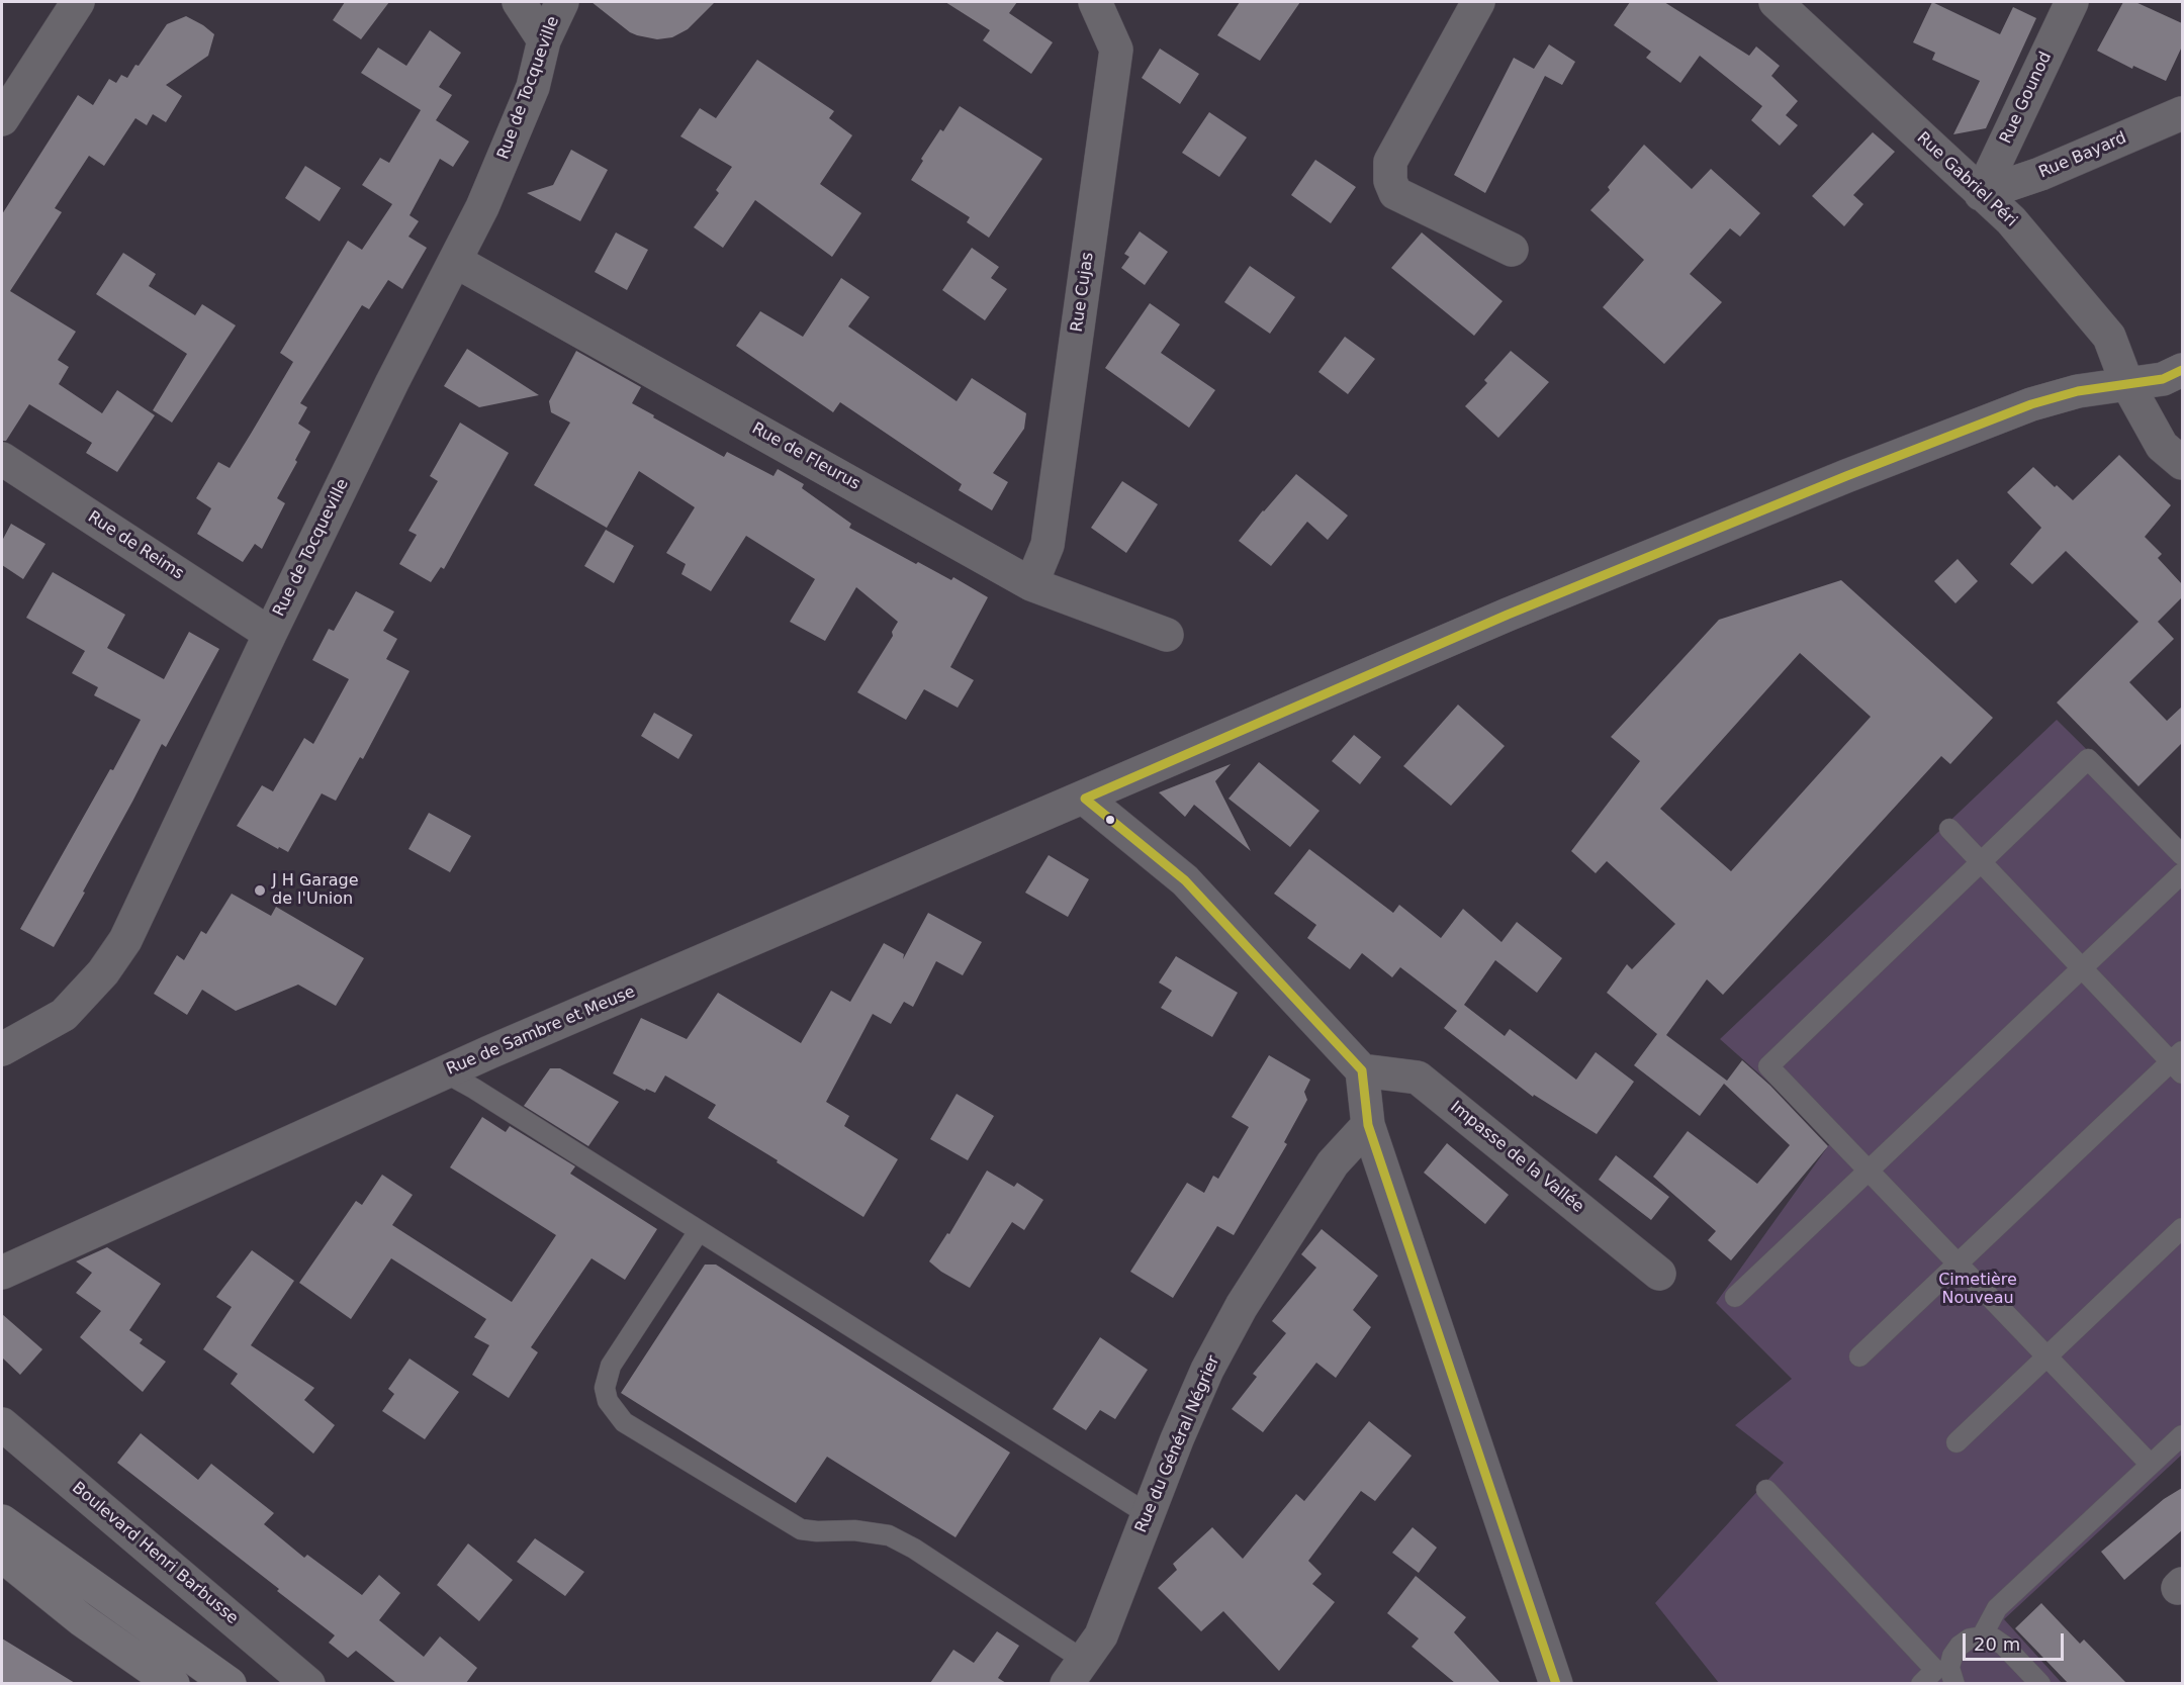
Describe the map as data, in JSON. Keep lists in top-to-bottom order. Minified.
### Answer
{"streets":{"street":["Rue de Tocqueville","Rue Gounod","Rue Bayard","Rue Gabriel Péri","Rue Cujas","Rue de Fleurus","Rue de Reims","Rue de Sambre et Meuse","Impasse de la Vallée","Rue du Général Négrier","Boulevard Henri Barbusse"]},"crossings":[["Rue de Tocqueville","Rue de Fleurus"],["Rue de Tocqueville","Rue de Reims"],["Rue Gounod","Rue Bayard"],["Rue Gounod","Rue Gabriel Péri"],["Rue Bayard","Rue Gabriel Péri"],["Rue Gabriel Péri","Rue de Sambre et Meuse"],["Rue Cujas","Rue de Fleurus"]],"parks":["Cimetière Nouveau"],"places":["J H Garage de l'Union"],"scale_bar":"20 m"}
